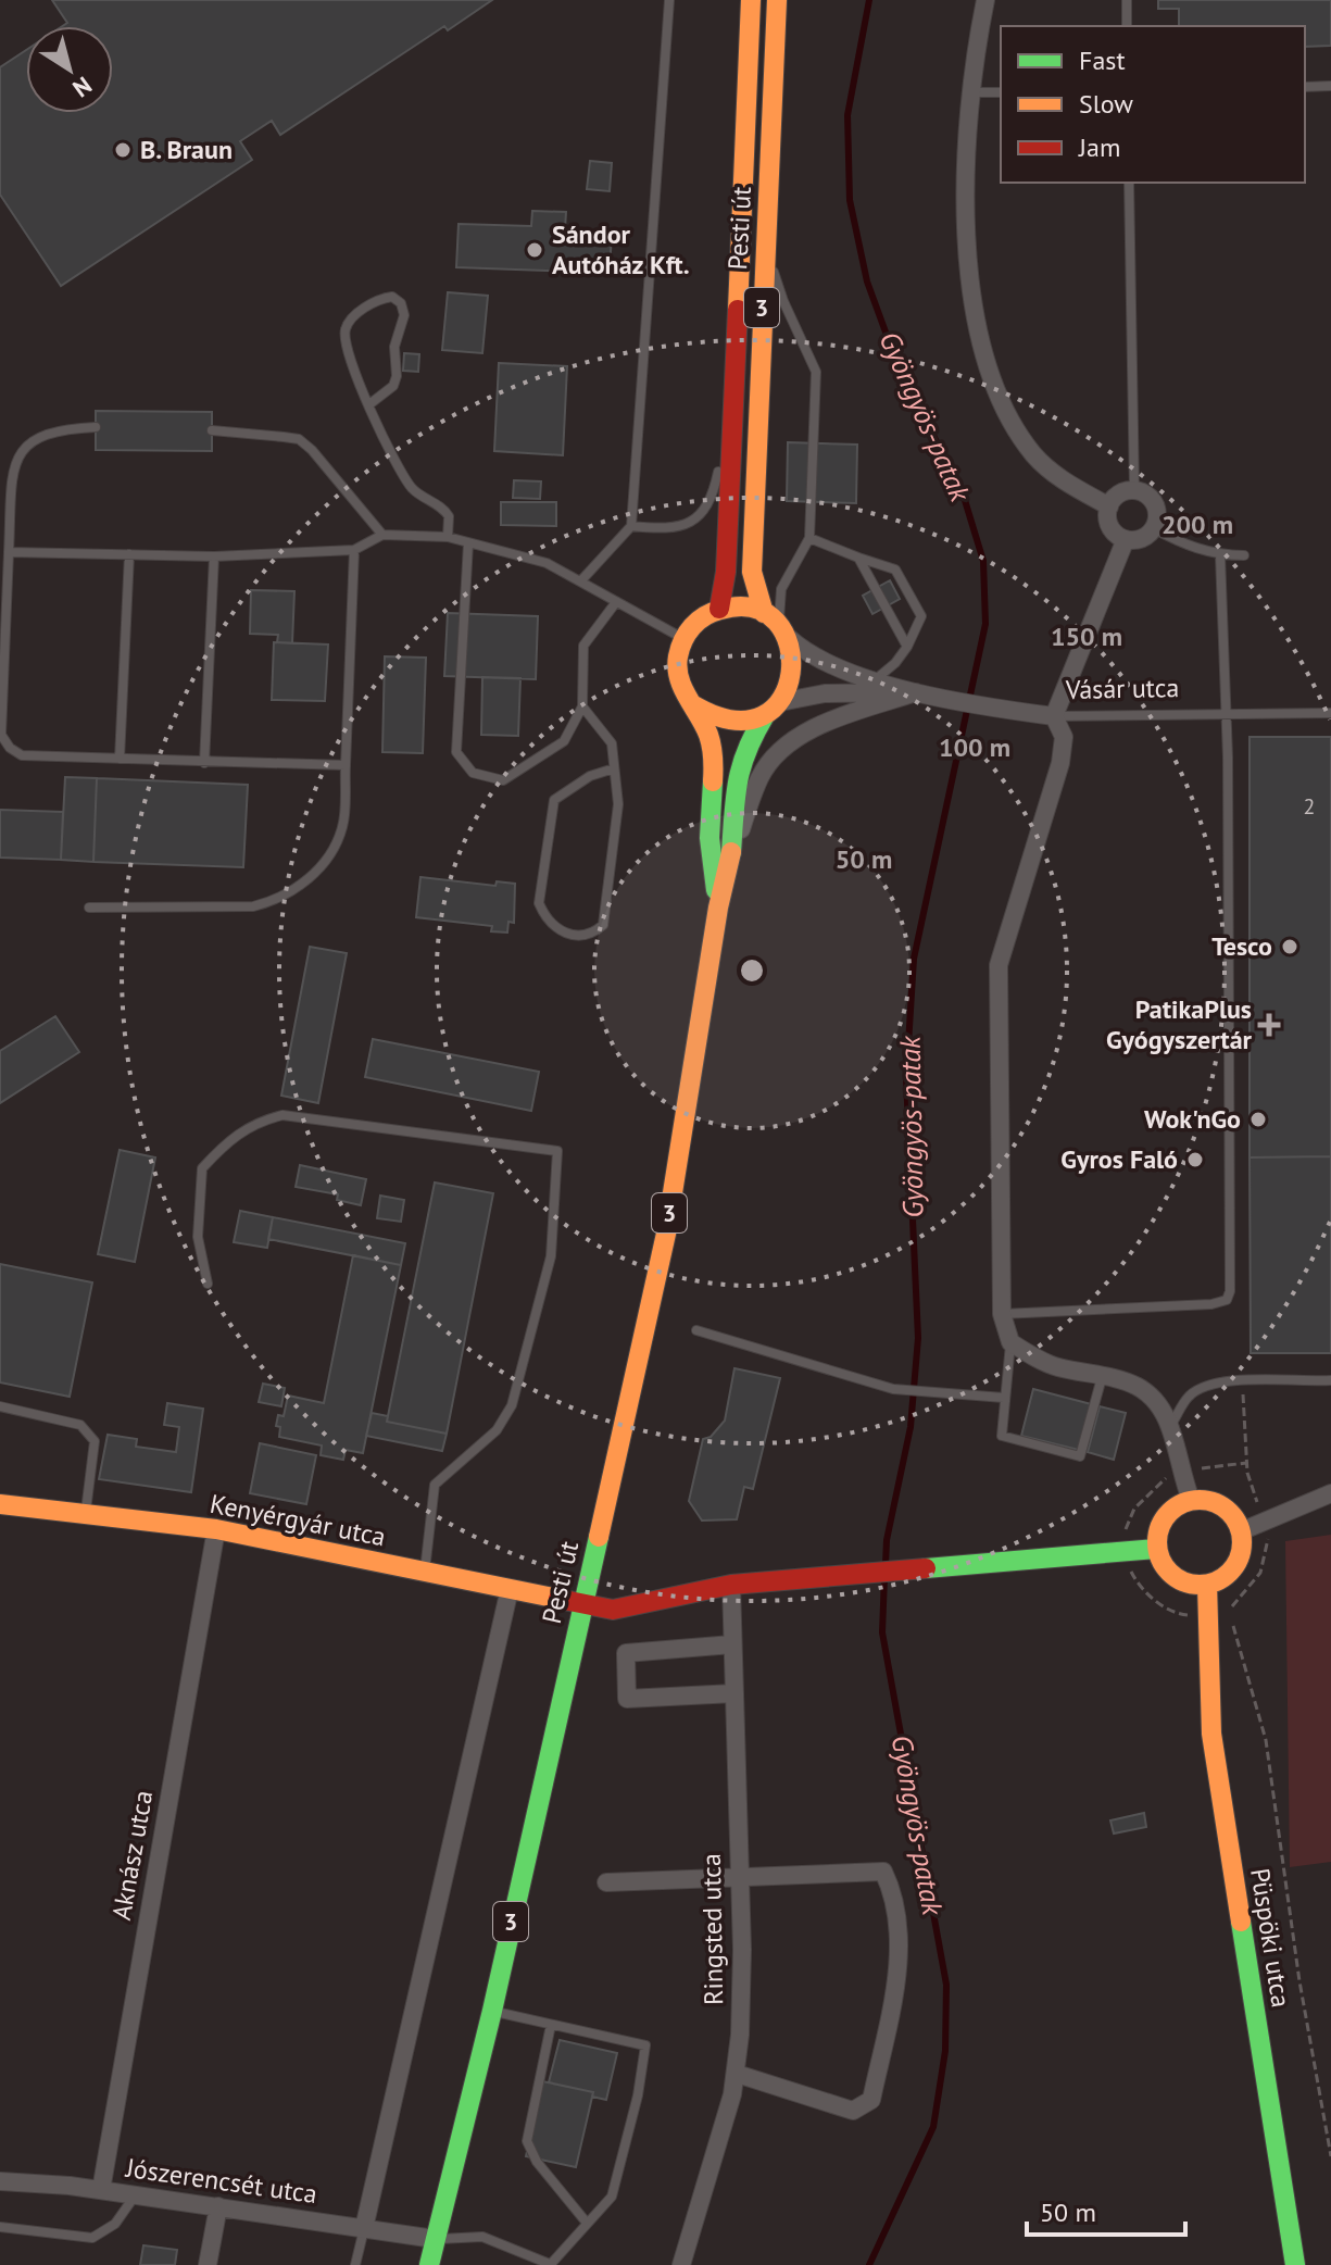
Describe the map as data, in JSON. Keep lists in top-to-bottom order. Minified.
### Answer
{"streets":{"main road":["Pesti út","3","Kenyérgyár utca","Püspöki utca"],"street":["Vásár utca","Aknász utca","Ringsted utca","Jószerencsét utca"]},"crossings":[["Pesti út","Vásár utca"],["Pesti út","Kenyérgyár utca"],["Pesti út","Jószerencsét utca"],["Kenyérgyár utca","Aknász utca"],["Aknász utca","Jószerencsét utca"]],"water":["Gyöngyös-patak"],"places":{"other":["B. Braun","Sándor Autóház Kft.","Tesco","Wok'nGo","Gyros Faló"],"health":["PatikaPlus Gyógyszertár"]},"house_numbers":["2"],"legend":["Fast","Slow","Jam"],"scale_bar":"50 m","north":"bottom right","rings":["200 m","150 m","100 m","50 m"]}
